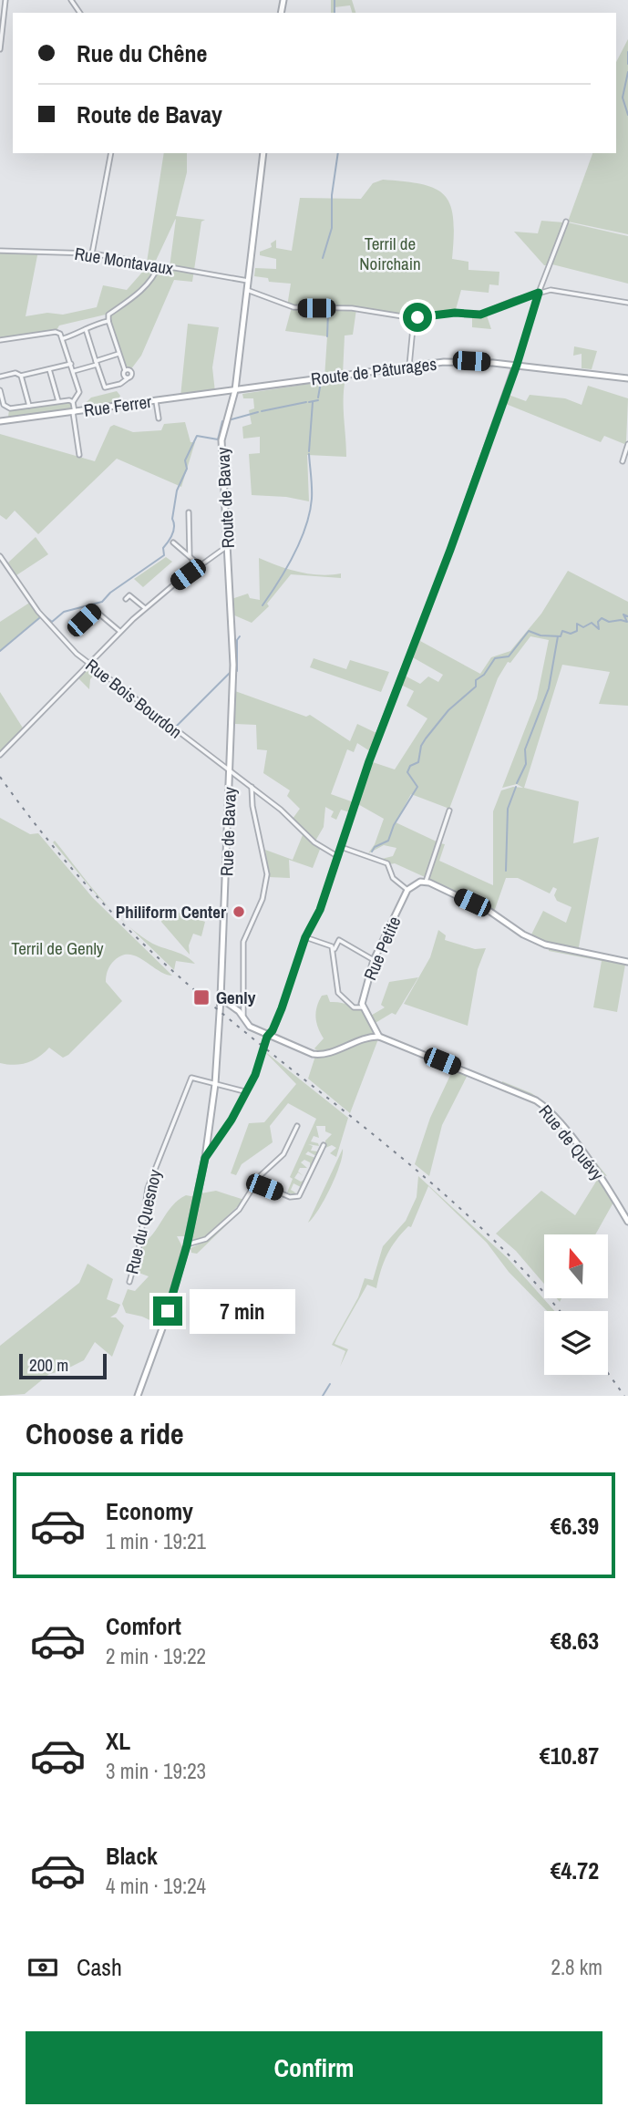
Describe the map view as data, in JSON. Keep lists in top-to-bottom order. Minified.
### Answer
{"streets":{"main road":["Route de Pâturages","Rue Ferrer","Route de Bavay","Rue de Bavay","Rue Petite","Rue de Quévy"],"street":["Rue Montavaux","Rue Bois Bourdon","Rue du Quesnoy"]},"crossings":[["Rue Montavaux","Route de Bavay"],["Route de Pâturages","Rue Ferrer"],["Route de Pâturages","Route de Bavay"],["Rue Ferrer","Route de Bavay"],["Route de Bavay","Rue Bois Bourdon"],["Route de Bavay","Rue de Bavay"],["Rue Bois Bourdon","Rue de Bavay"],["Rue de Bavay","Rue du Quesnoy"]],"parks":["Terril de Noirchain","Terril de Genly"],"places":{"other":["Philiform Center"],"transit":["Genly"]},"scale_bar":"200 m","north":"top","page":{"banner":["Rue du Chêne","Route de Bavay"],"bubble":"7 min","scale":"200 m","heading":"Choose a ride","list":[{"name":"Economy","note":"1 min · 19:21","value":"€6.39"},{"name":"Comfort","note":"2 min · 19:22","value":"€8.63"},{"name":"XL","note":"3 min · 19:23","value":"€10.87"},{"name":"Black","note":"4 min · 19:24","value":"€4.72"}],"pay":["Cash","2.8 km"],"buttons":"Confirm"}}
